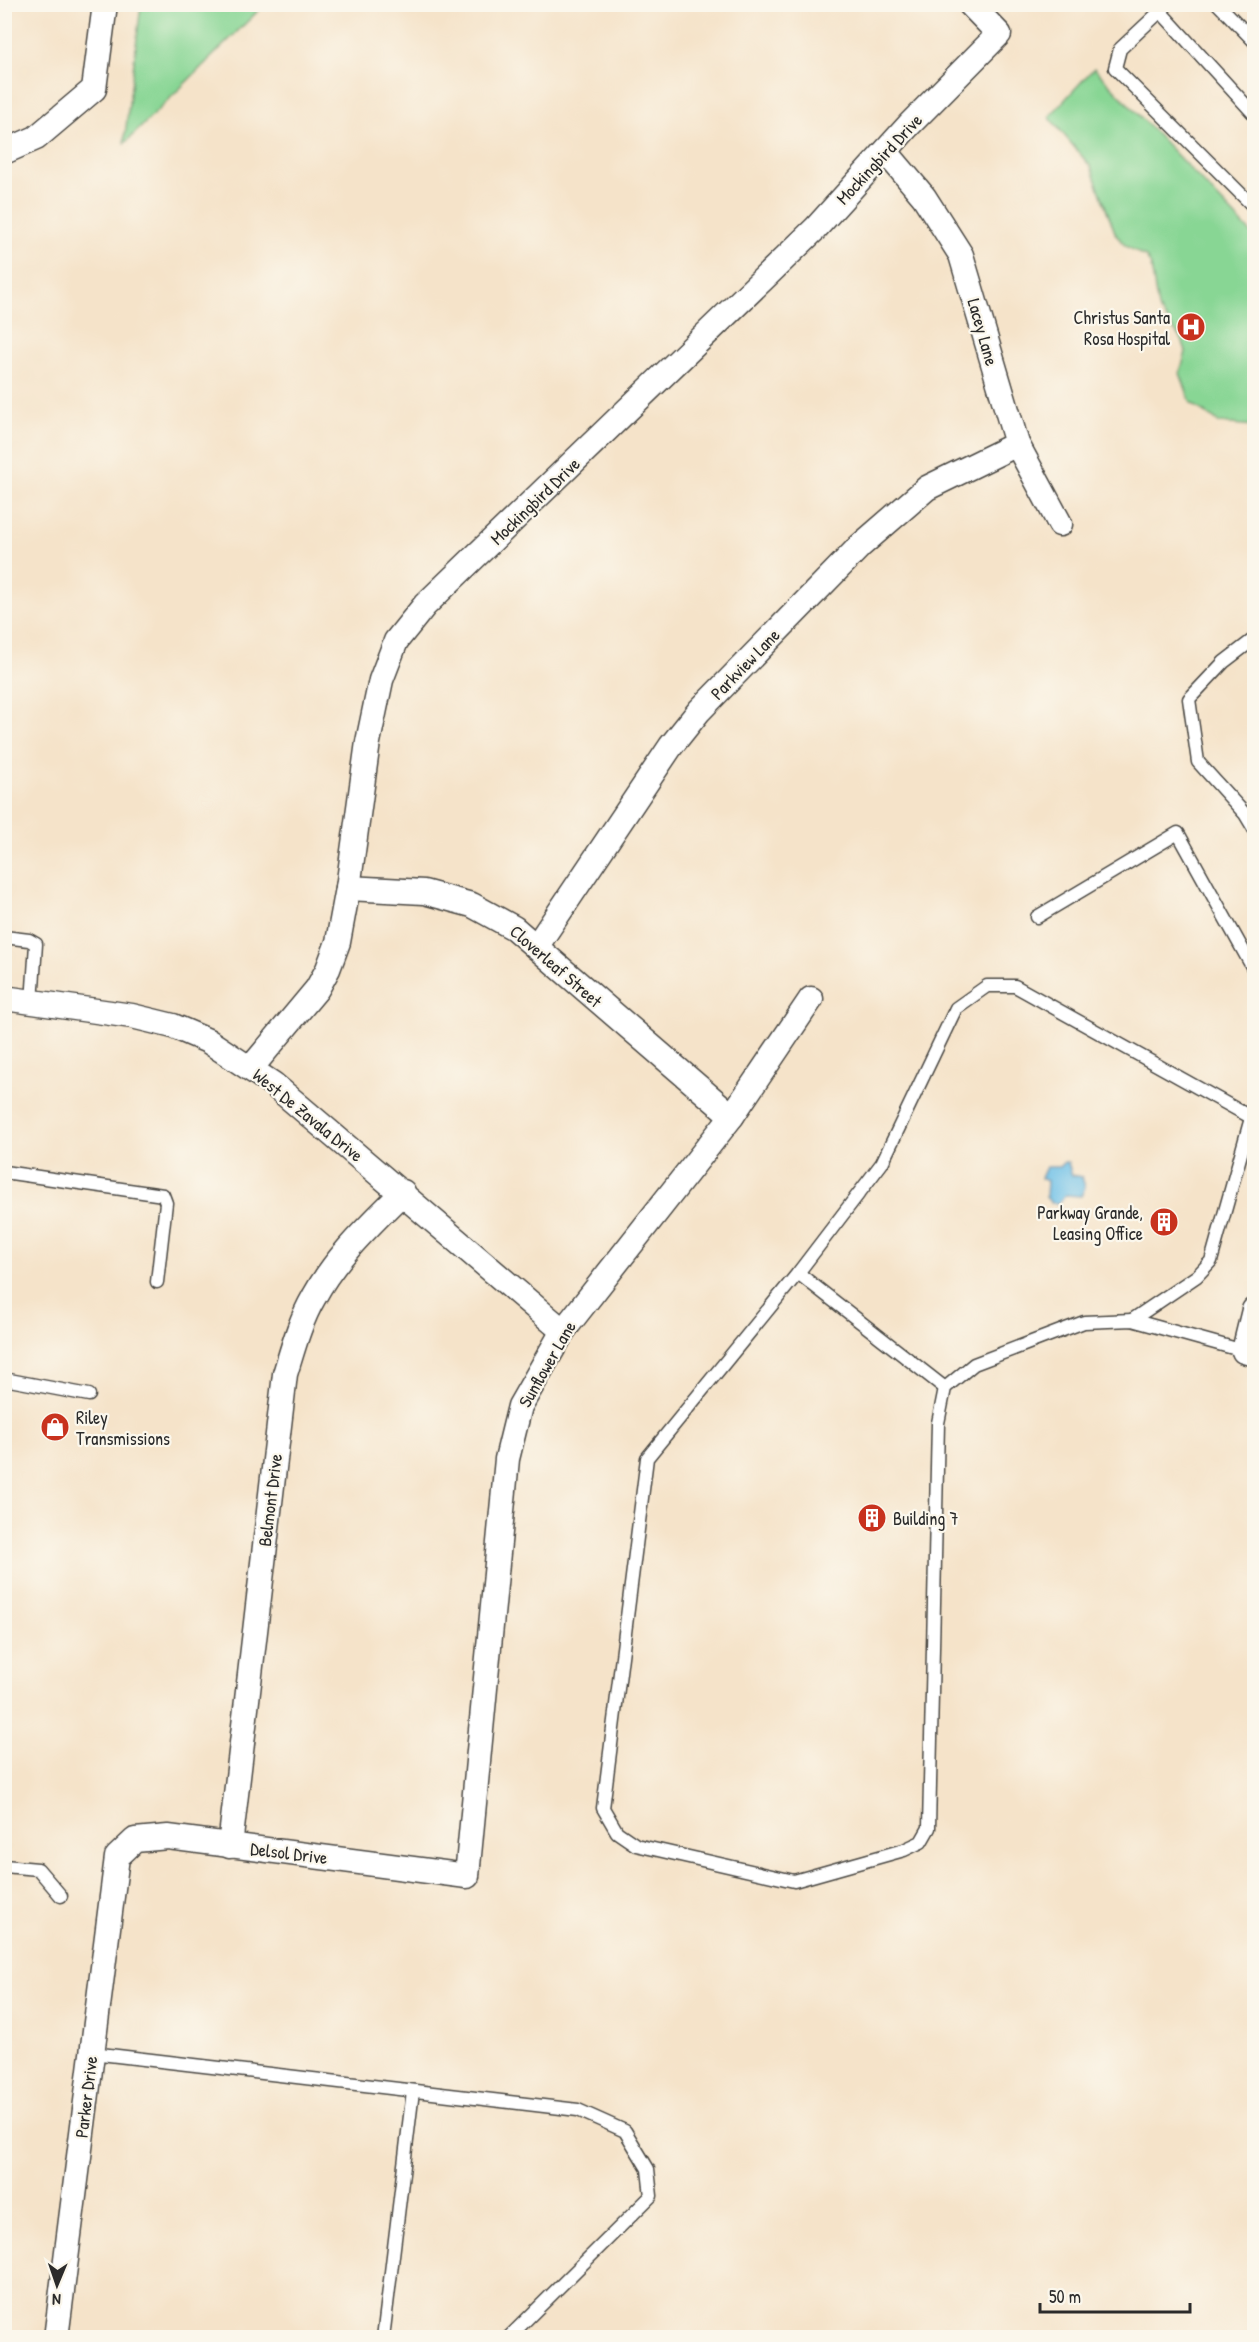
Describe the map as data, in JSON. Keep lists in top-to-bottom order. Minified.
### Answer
{"streets":{"street":["Mockingbird Drive","Lacey Lane","Parkview Lane","Cloverleaf Street","West De Zavala Drive","Sunflower Lane","Belmont Drive","Delsol Drive","Parker Drive"]},"crossings":[["Mockingbird Drive","Lacey Lane"],["Mockingbird Drive","Cloverleaf Street"],["Mockingbird Drive","West De Zavala Drive"],["Lacey Lane","Parkview Lane"],["Parkview Lane","Cloverleaf Street"],["Cloverleaf Street","Sunflower Lane"],["West De Zavala Drive","Sunflower Lane"],["West De Zavala Drive","Belmont Drive"],["Sunflower Lane","Delsol Drive"],["Belmont Drive","Delsol Drive"],["Delsol Drive","Parker Drive"]],"places":{"hospital":["Christus Santa Rosa Hospital"],"building":["Parkway Grande, Leasing Office","Building 7"],"shop":["Riley Transmissions"]},"scale_bar":"50 m","north":"bottom"}
